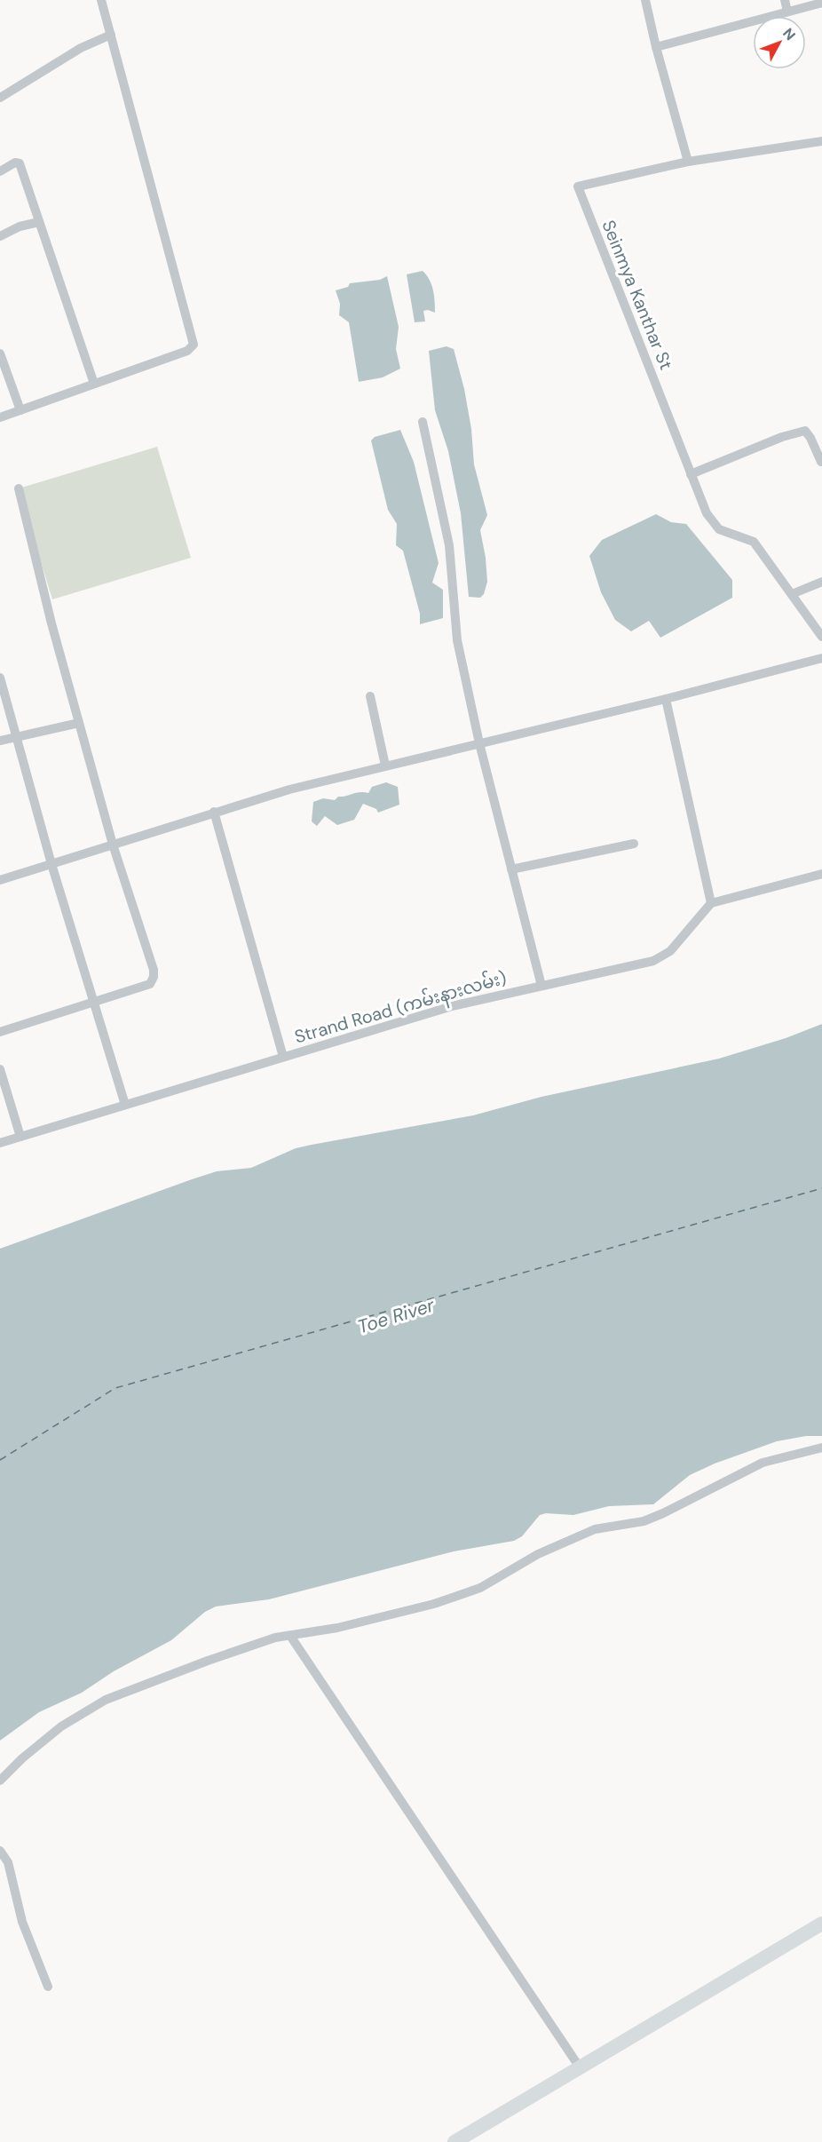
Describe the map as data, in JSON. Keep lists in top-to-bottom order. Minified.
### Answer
{"streets":{"street":["Seinmya Kanthar St","Strand Road (ကမ်းနားလမ်း)"]},"water":["Toe River"],"north":"top right"}
